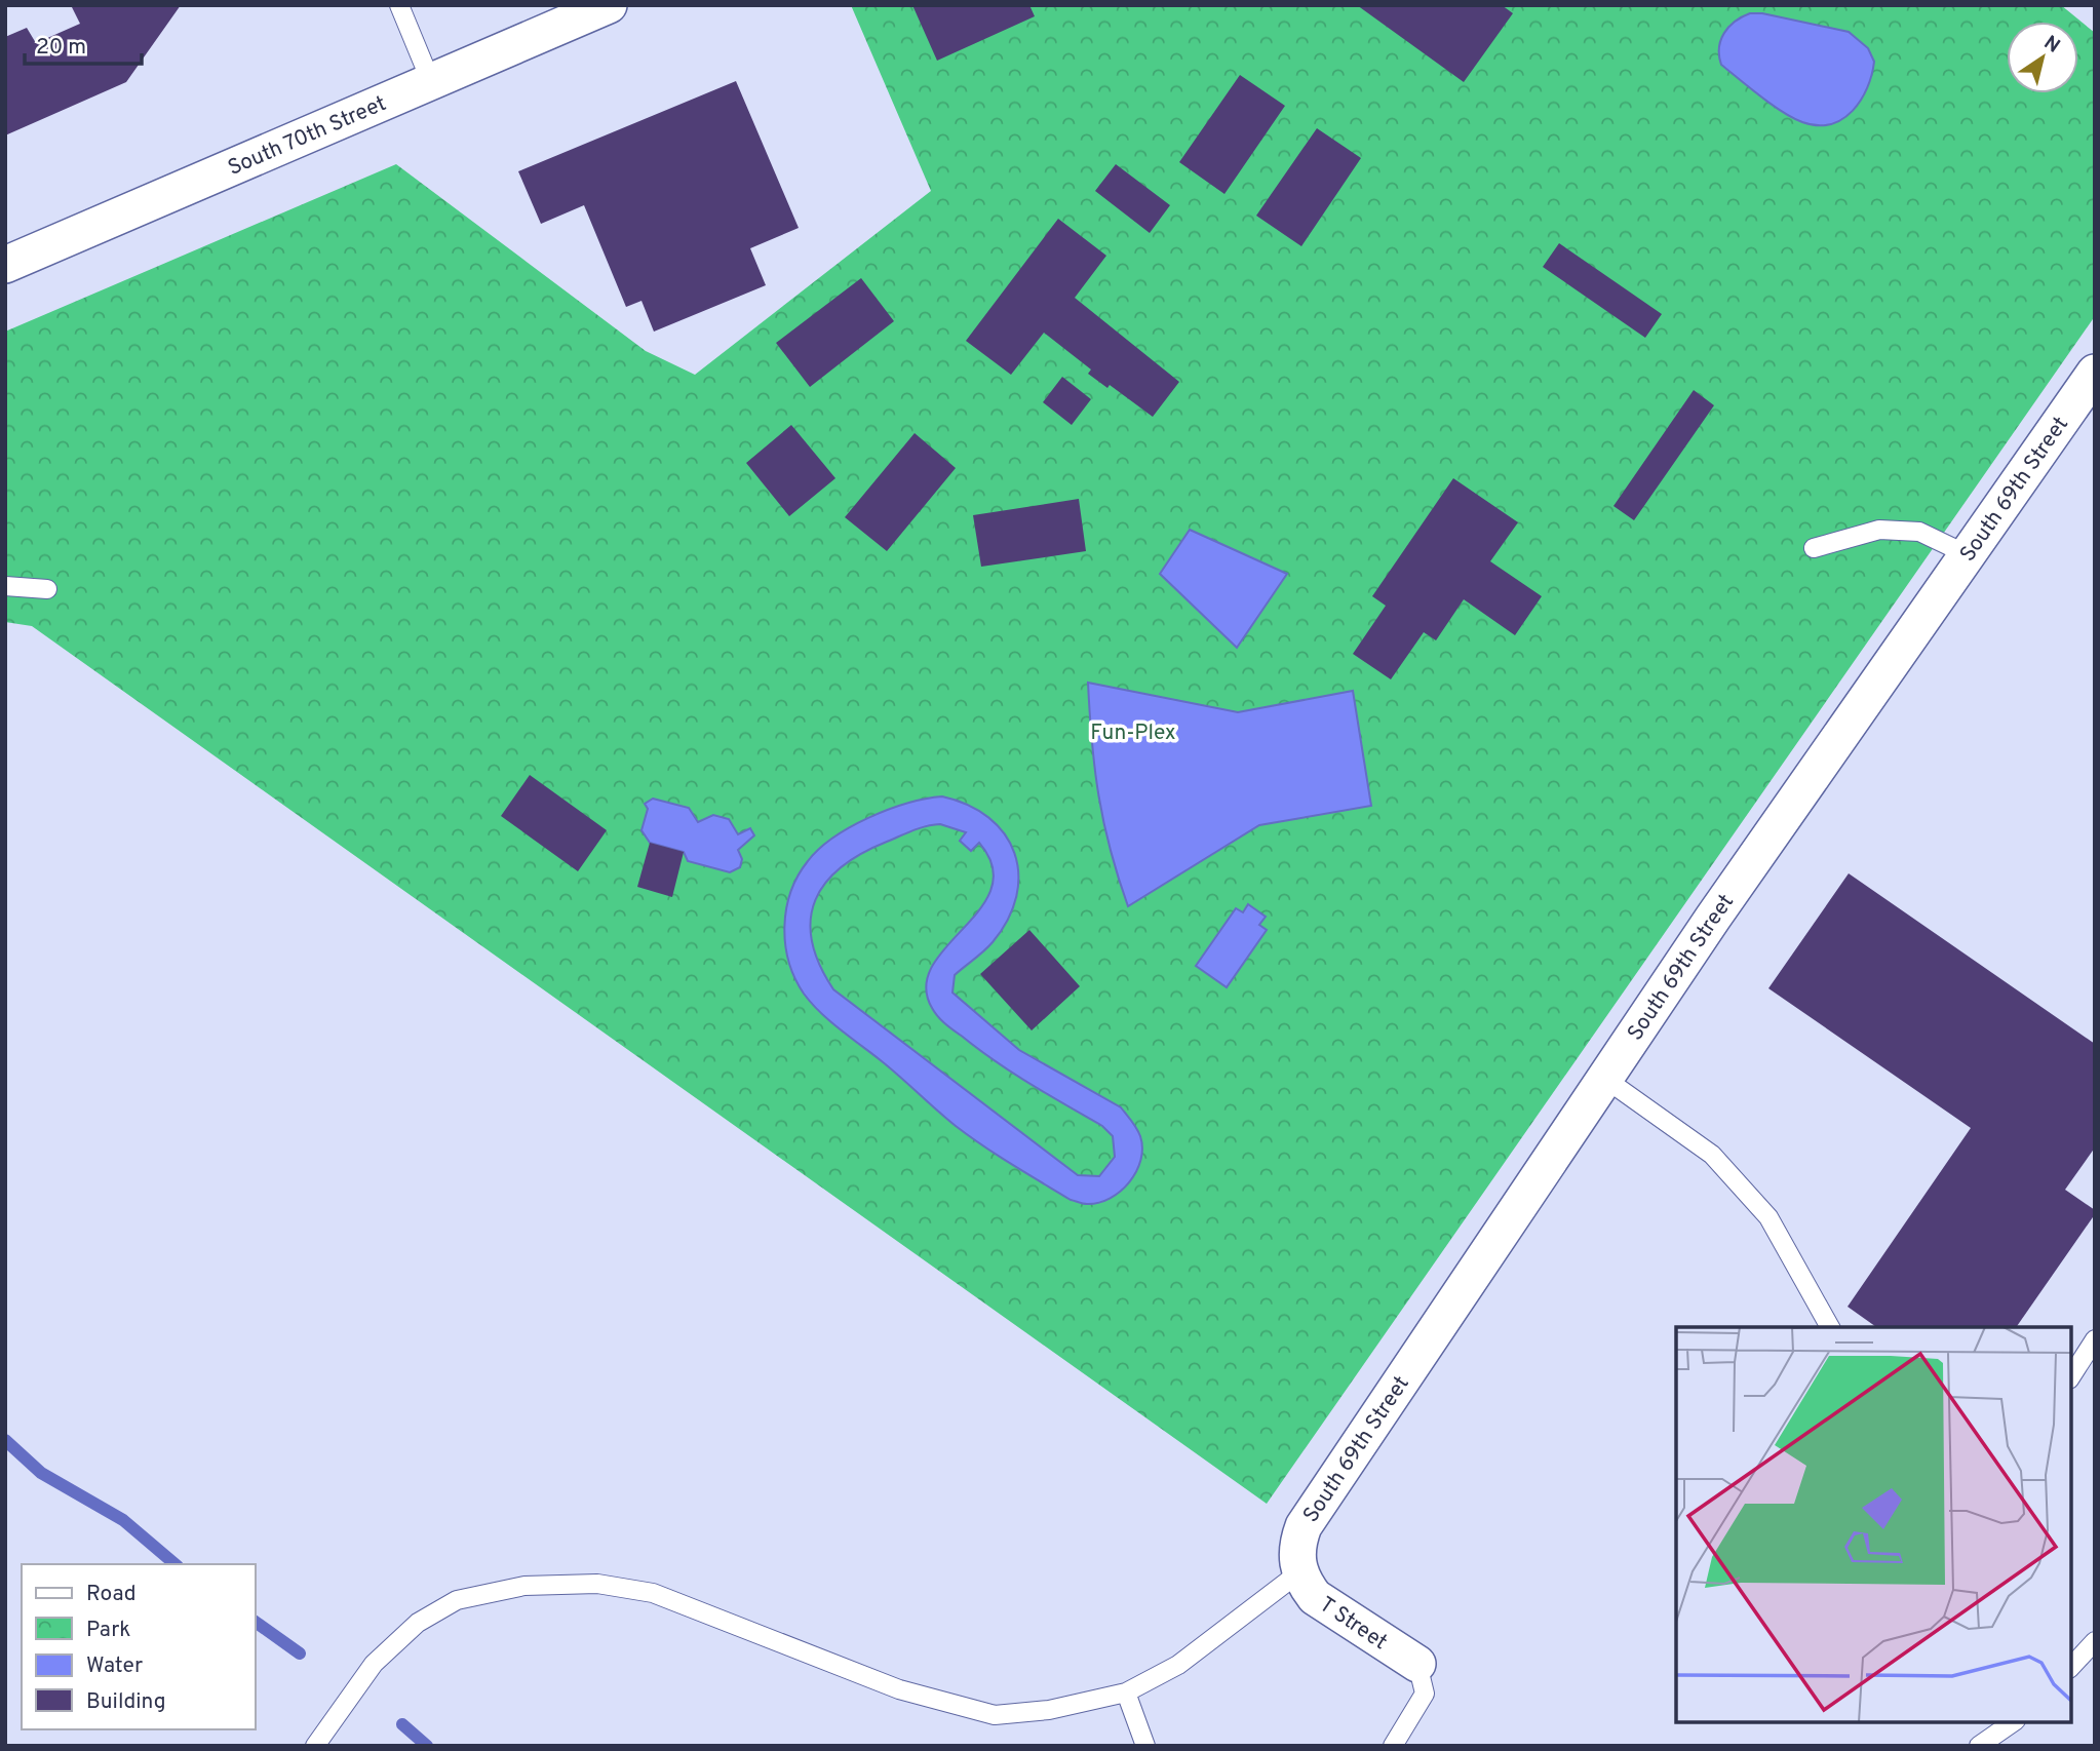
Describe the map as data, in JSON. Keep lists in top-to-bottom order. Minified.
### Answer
{"streets":{"street":["South 70th Street","South 69th Street","T Street"]},"crossings":[["South 69th Street","T Street"]],"parks":["Fun-Plex"],"legend":["Road","Park","Water","Building"],"scale_bar":"20 m","north":"top right"}
